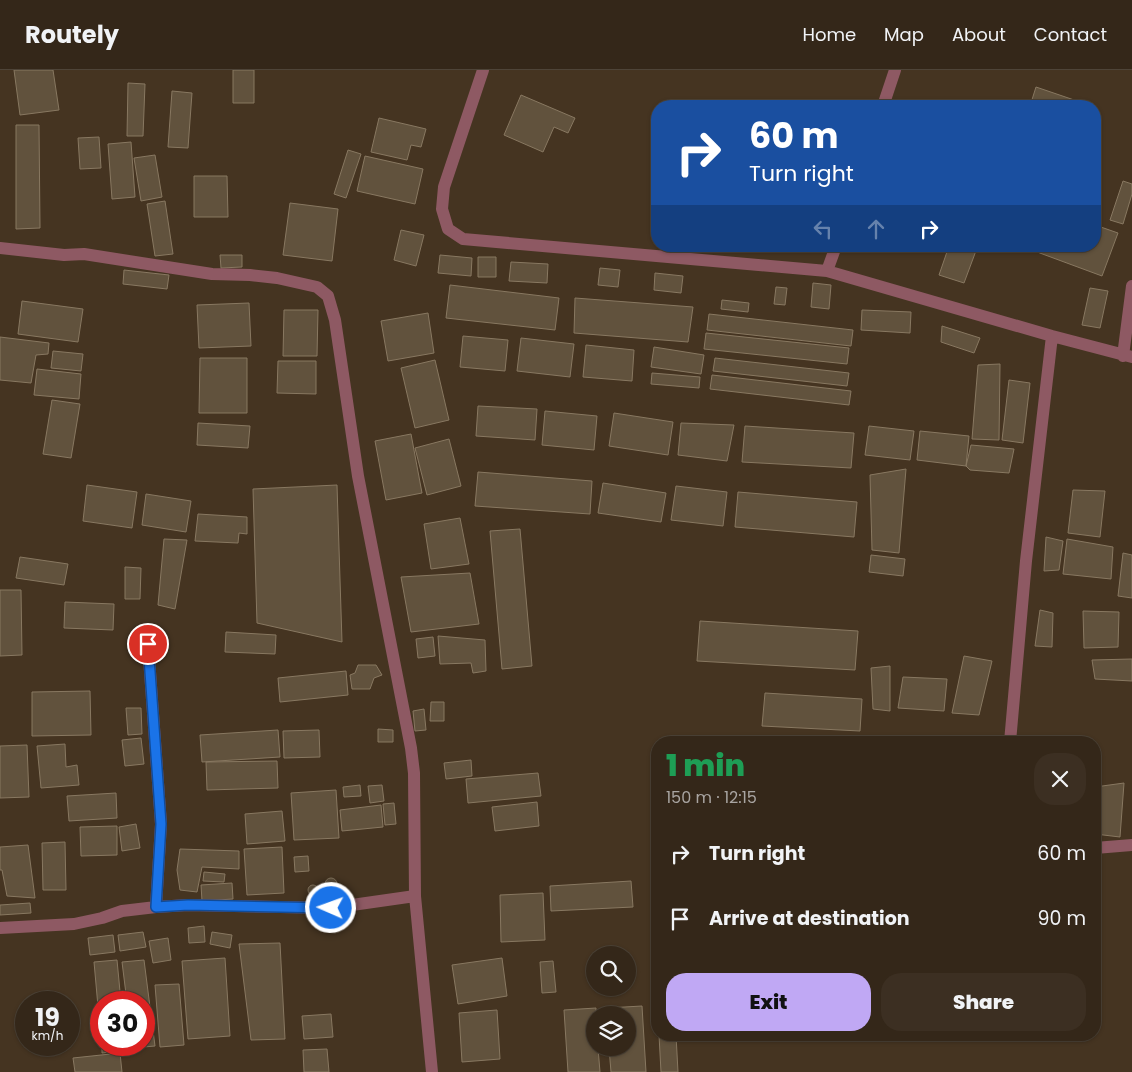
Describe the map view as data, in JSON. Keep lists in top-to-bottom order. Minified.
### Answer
{"page":{"header":"Routely","nav":["Home","Map","About","Contact"],"turn":["60 m","Turn right"],"heading":["1 min","150 m · 12:15"],"list":[{"name":"Turn right","value":"60 m"},{"name":"Arrive at destination","value":"90 m"}],"buttons":["Exit","Share"],"speed":"19 km/h","limit":"30"}}
